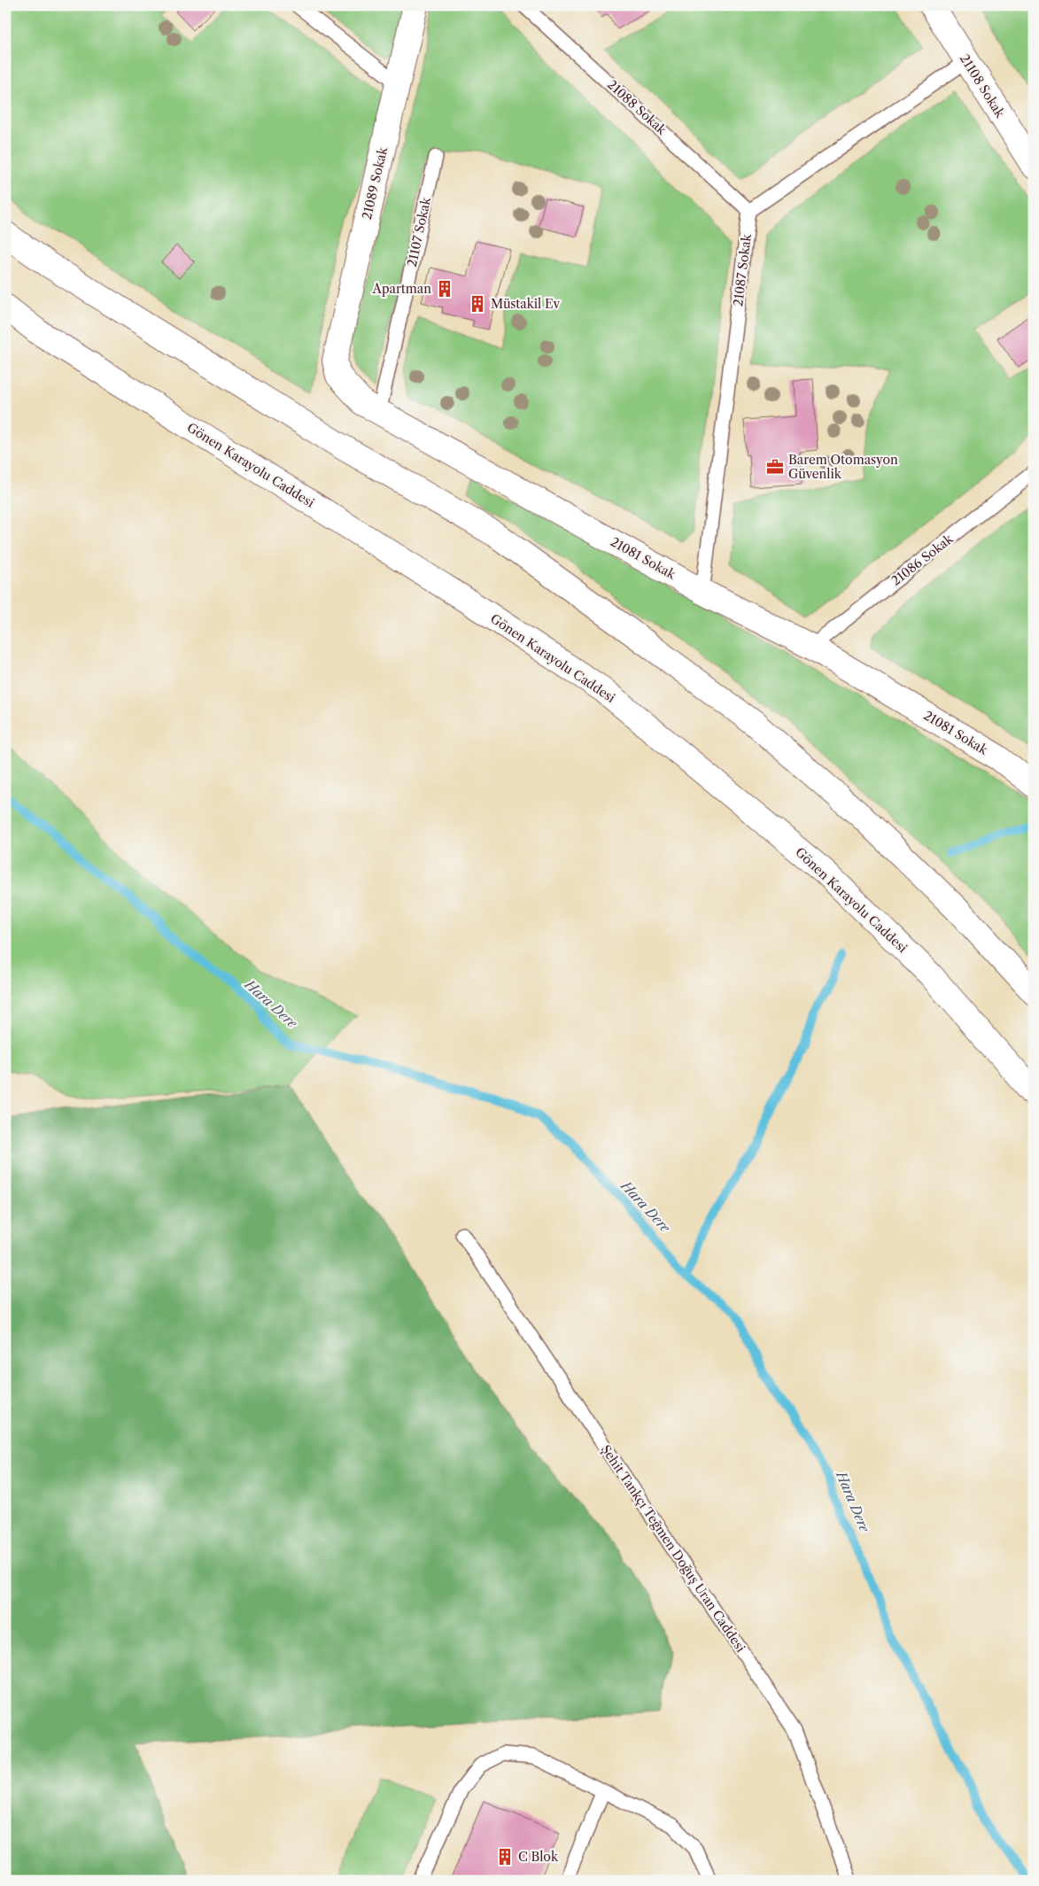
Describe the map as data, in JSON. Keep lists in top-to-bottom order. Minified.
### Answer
{"streets":{"main road":["21108 Sokak","21089 Sokak","Gönen Karayolu Caddesi","21081 Sokak"],"lane":["21088 Sokak","21107 Sokak","21087 Sokak","21086 Sokak","Şehit Tankçı Teğmen Doğuş Uran Caddesi"]},"crossings":[["21088 Sokak","21087 Sokak"],["21089 Sokak","21081 Sokak"],["21107 Sokak","21081 Sokak"],["21087 Sokak","21081 Sokak"],["21081 Sokak","21086 Sokak"]],"water":["Hara Dere"],"places":{"building":["Apartman","Müstakil Ev","C Blok"],"office":["Barem Otomasyon Güvenlik"]}}
